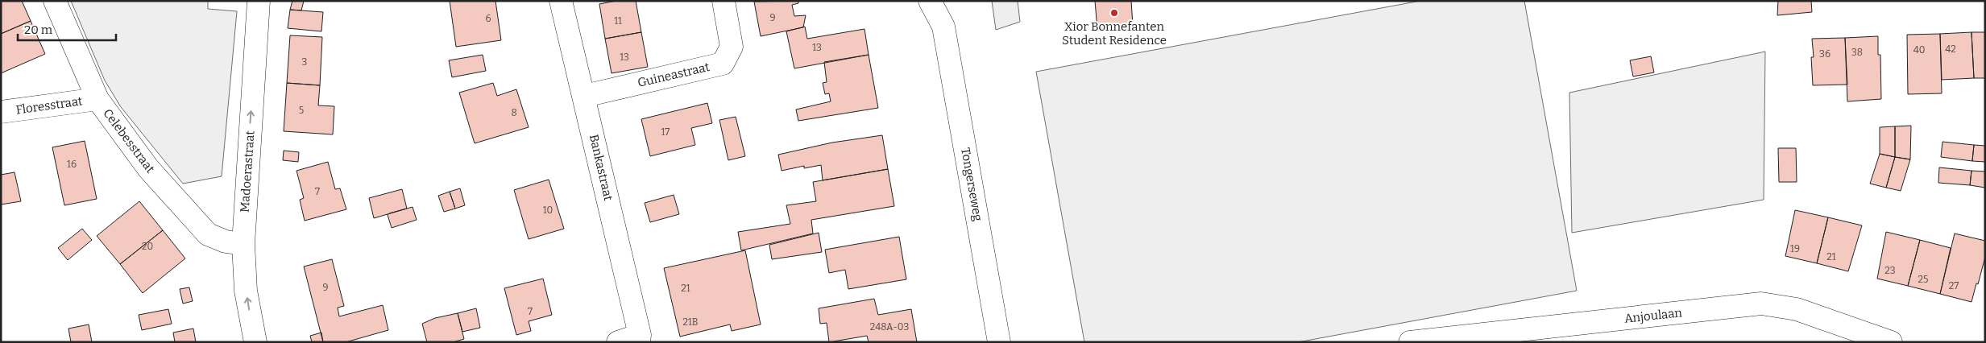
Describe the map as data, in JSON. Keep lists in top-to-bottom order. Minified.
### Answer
{"streets":{"street":["Guineastraat","Floresstraat","Celebesstraat","Bankastraat","Madoerastraat","Tongerseweg","Anjoulaan"]},"crossings":[["Guineastraat","Bankastraat"],["Floresstraat","Celebesstraat"],["Celebesstraat","Madoerastraat"]],"one_way":["Madoerastraat"],"places":["Xior Bonnefanten Student Residence"],"house_numbers":["9","6","11","13","42","40","38","36","13","3","5","8","17","16","7","10","20","19","21","23","25","27","9","21","7","21B","248A-03"],"scale_bar":"20 m"}
